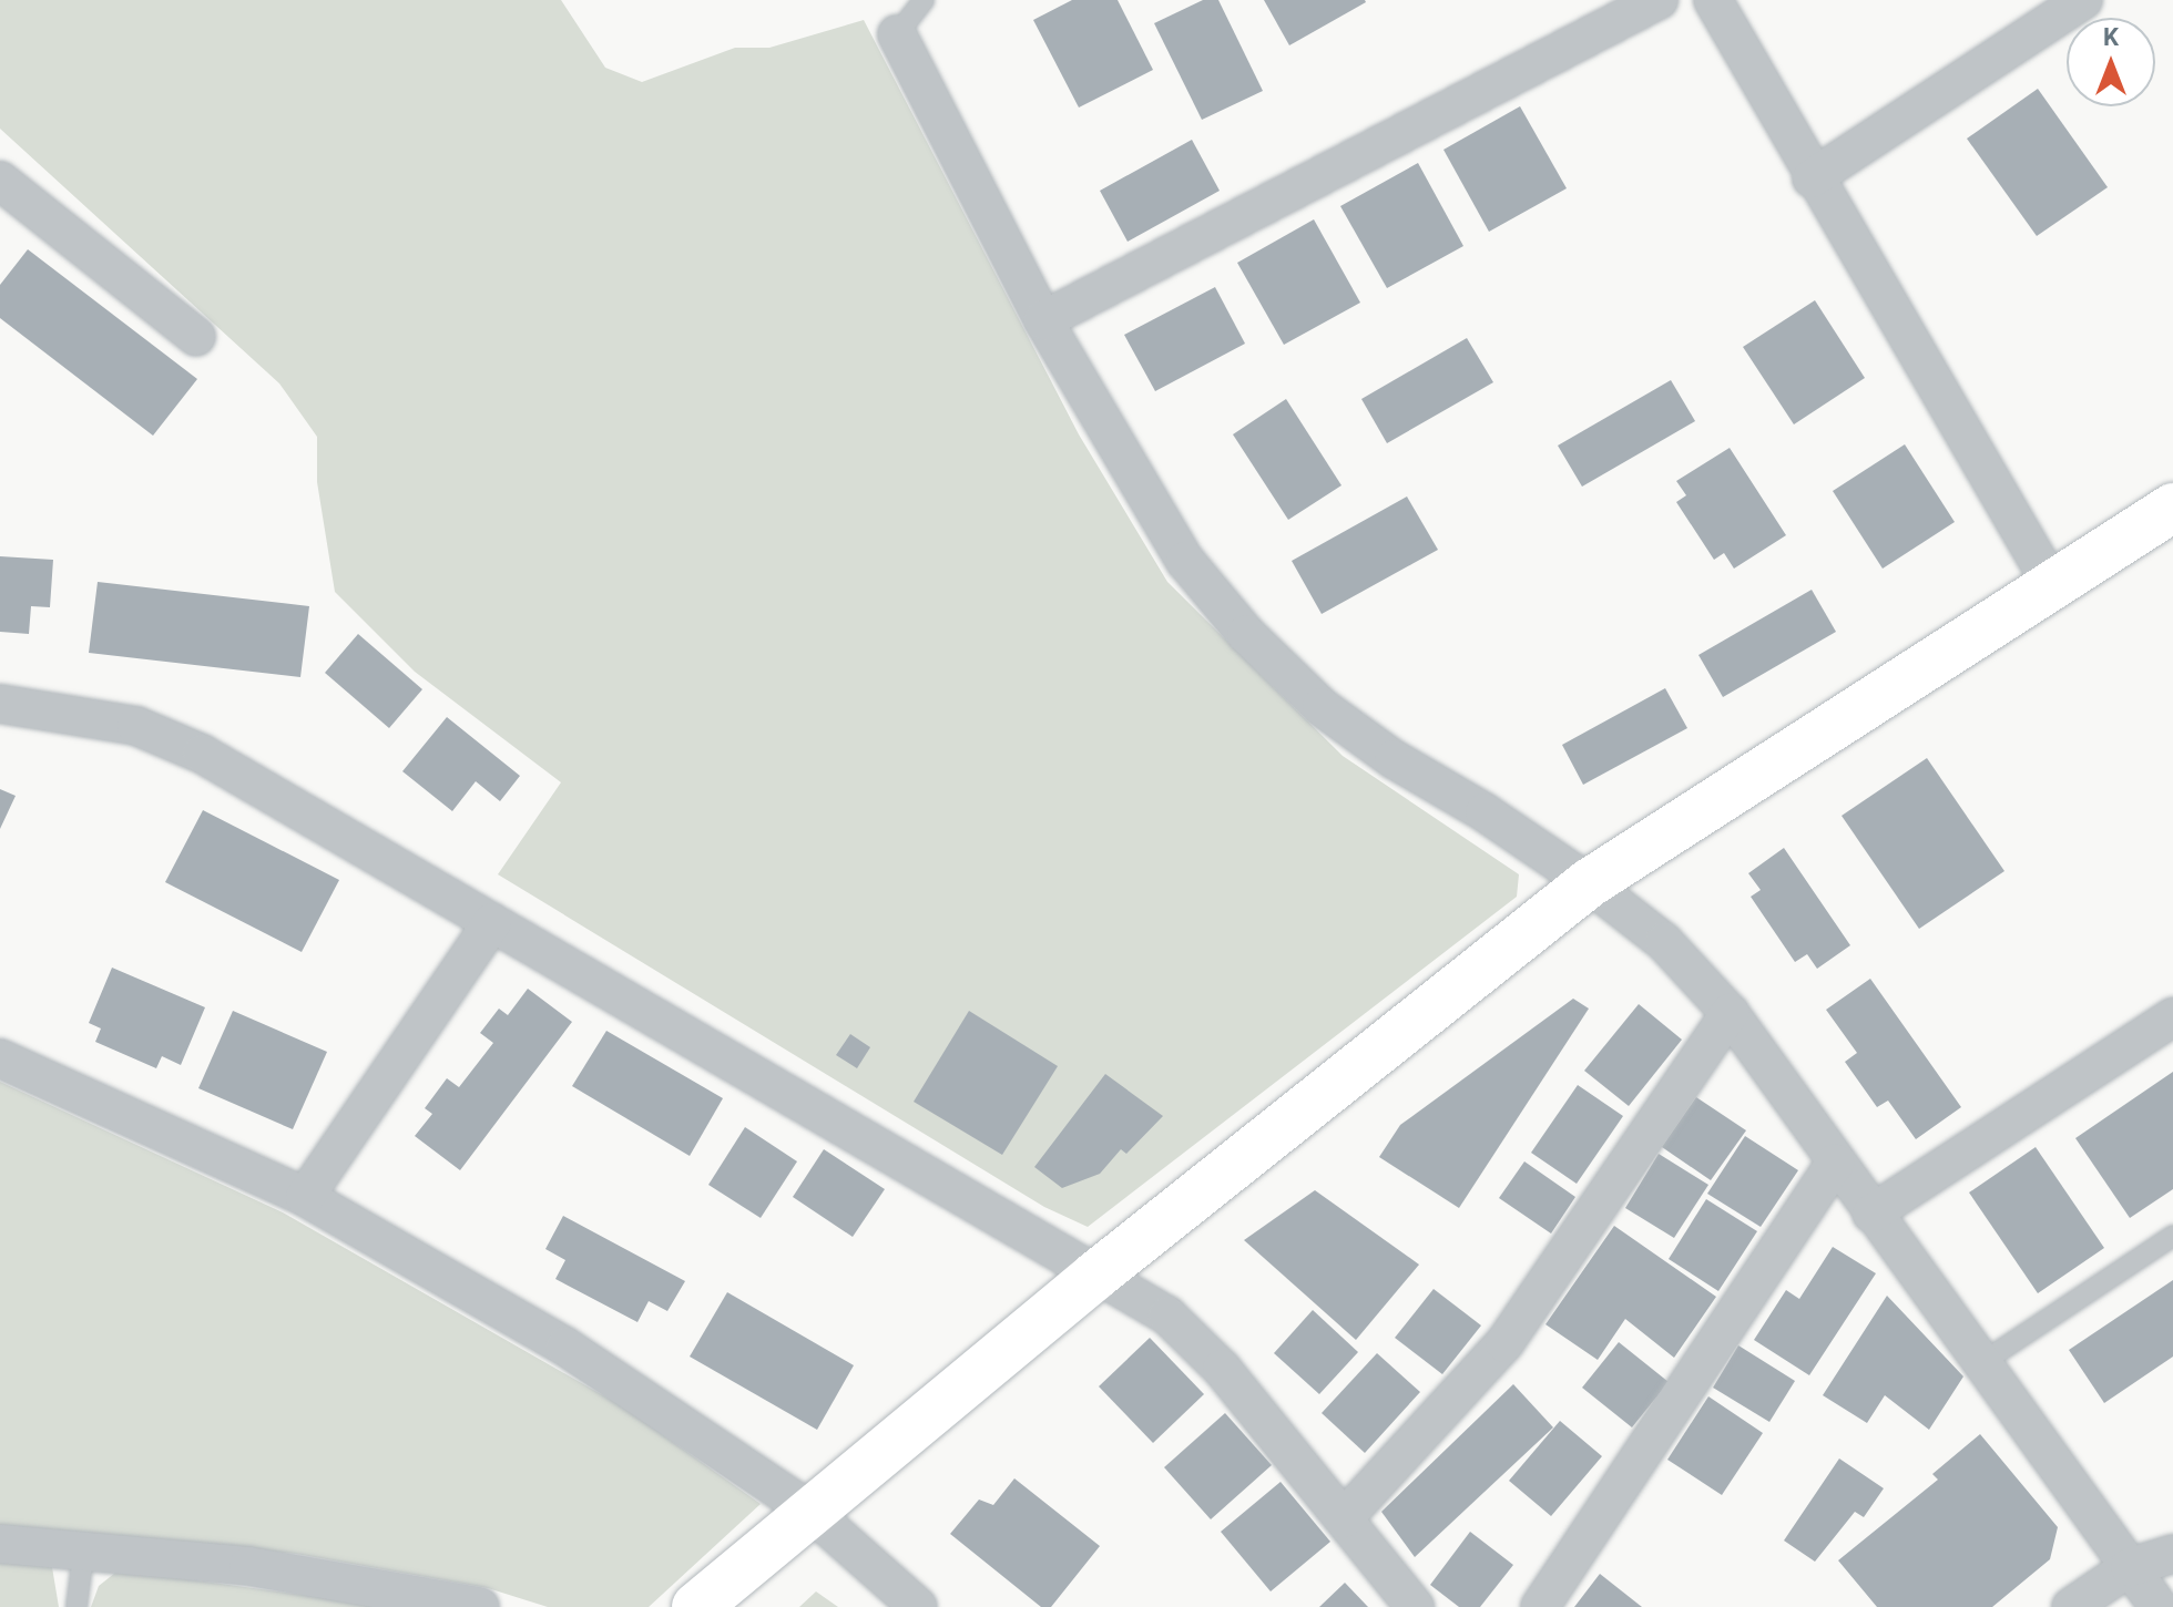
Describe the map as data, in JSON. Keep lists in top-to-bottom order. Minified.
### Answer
{"north":"top"}
